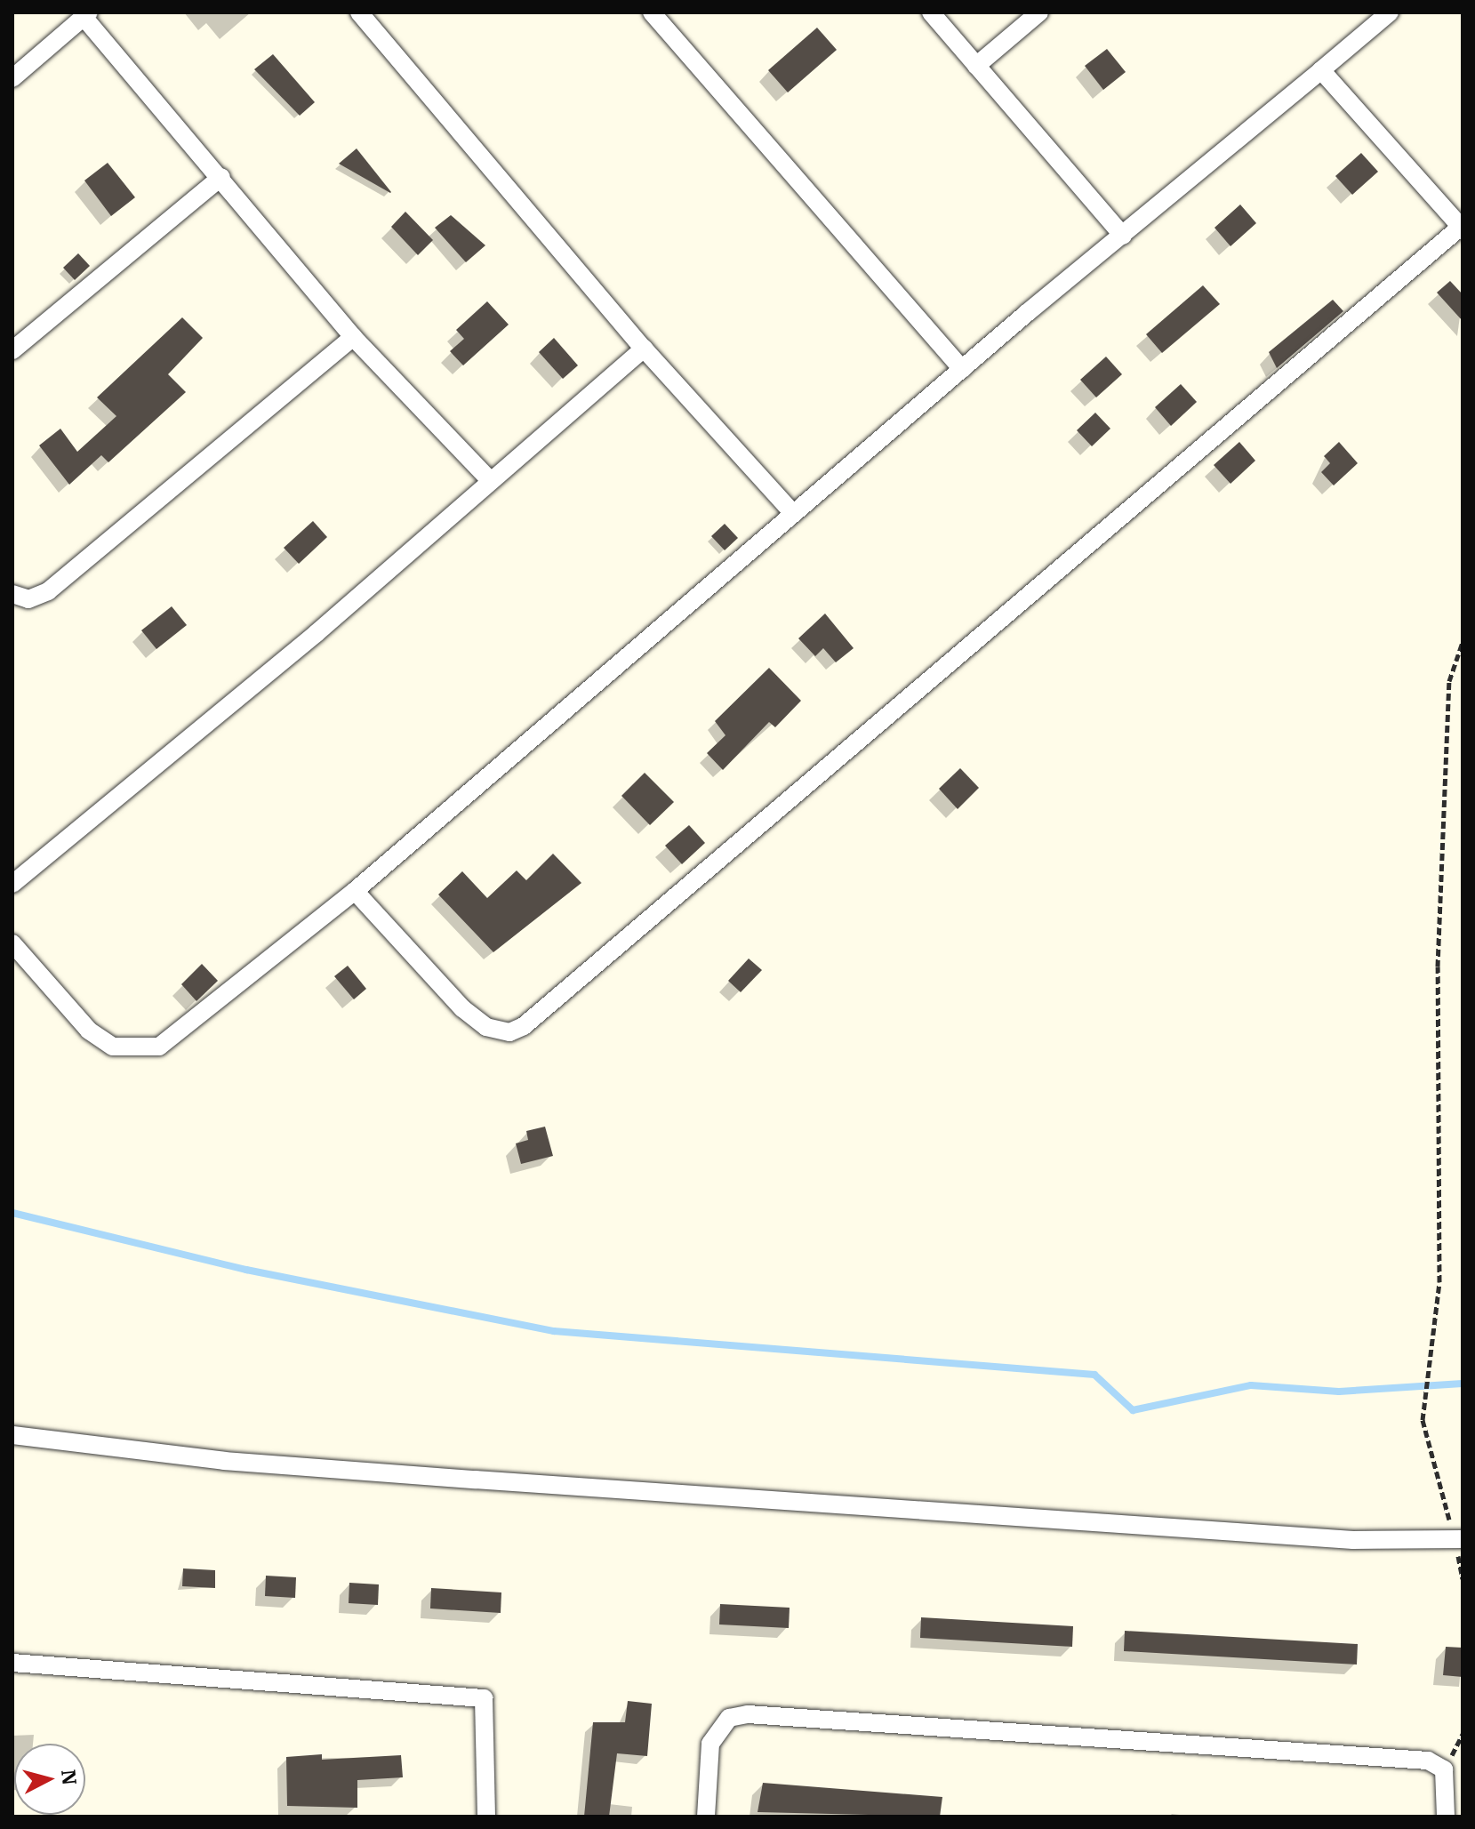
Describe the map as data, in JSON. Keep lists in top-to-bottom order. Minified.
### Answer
{"north":"right"}
